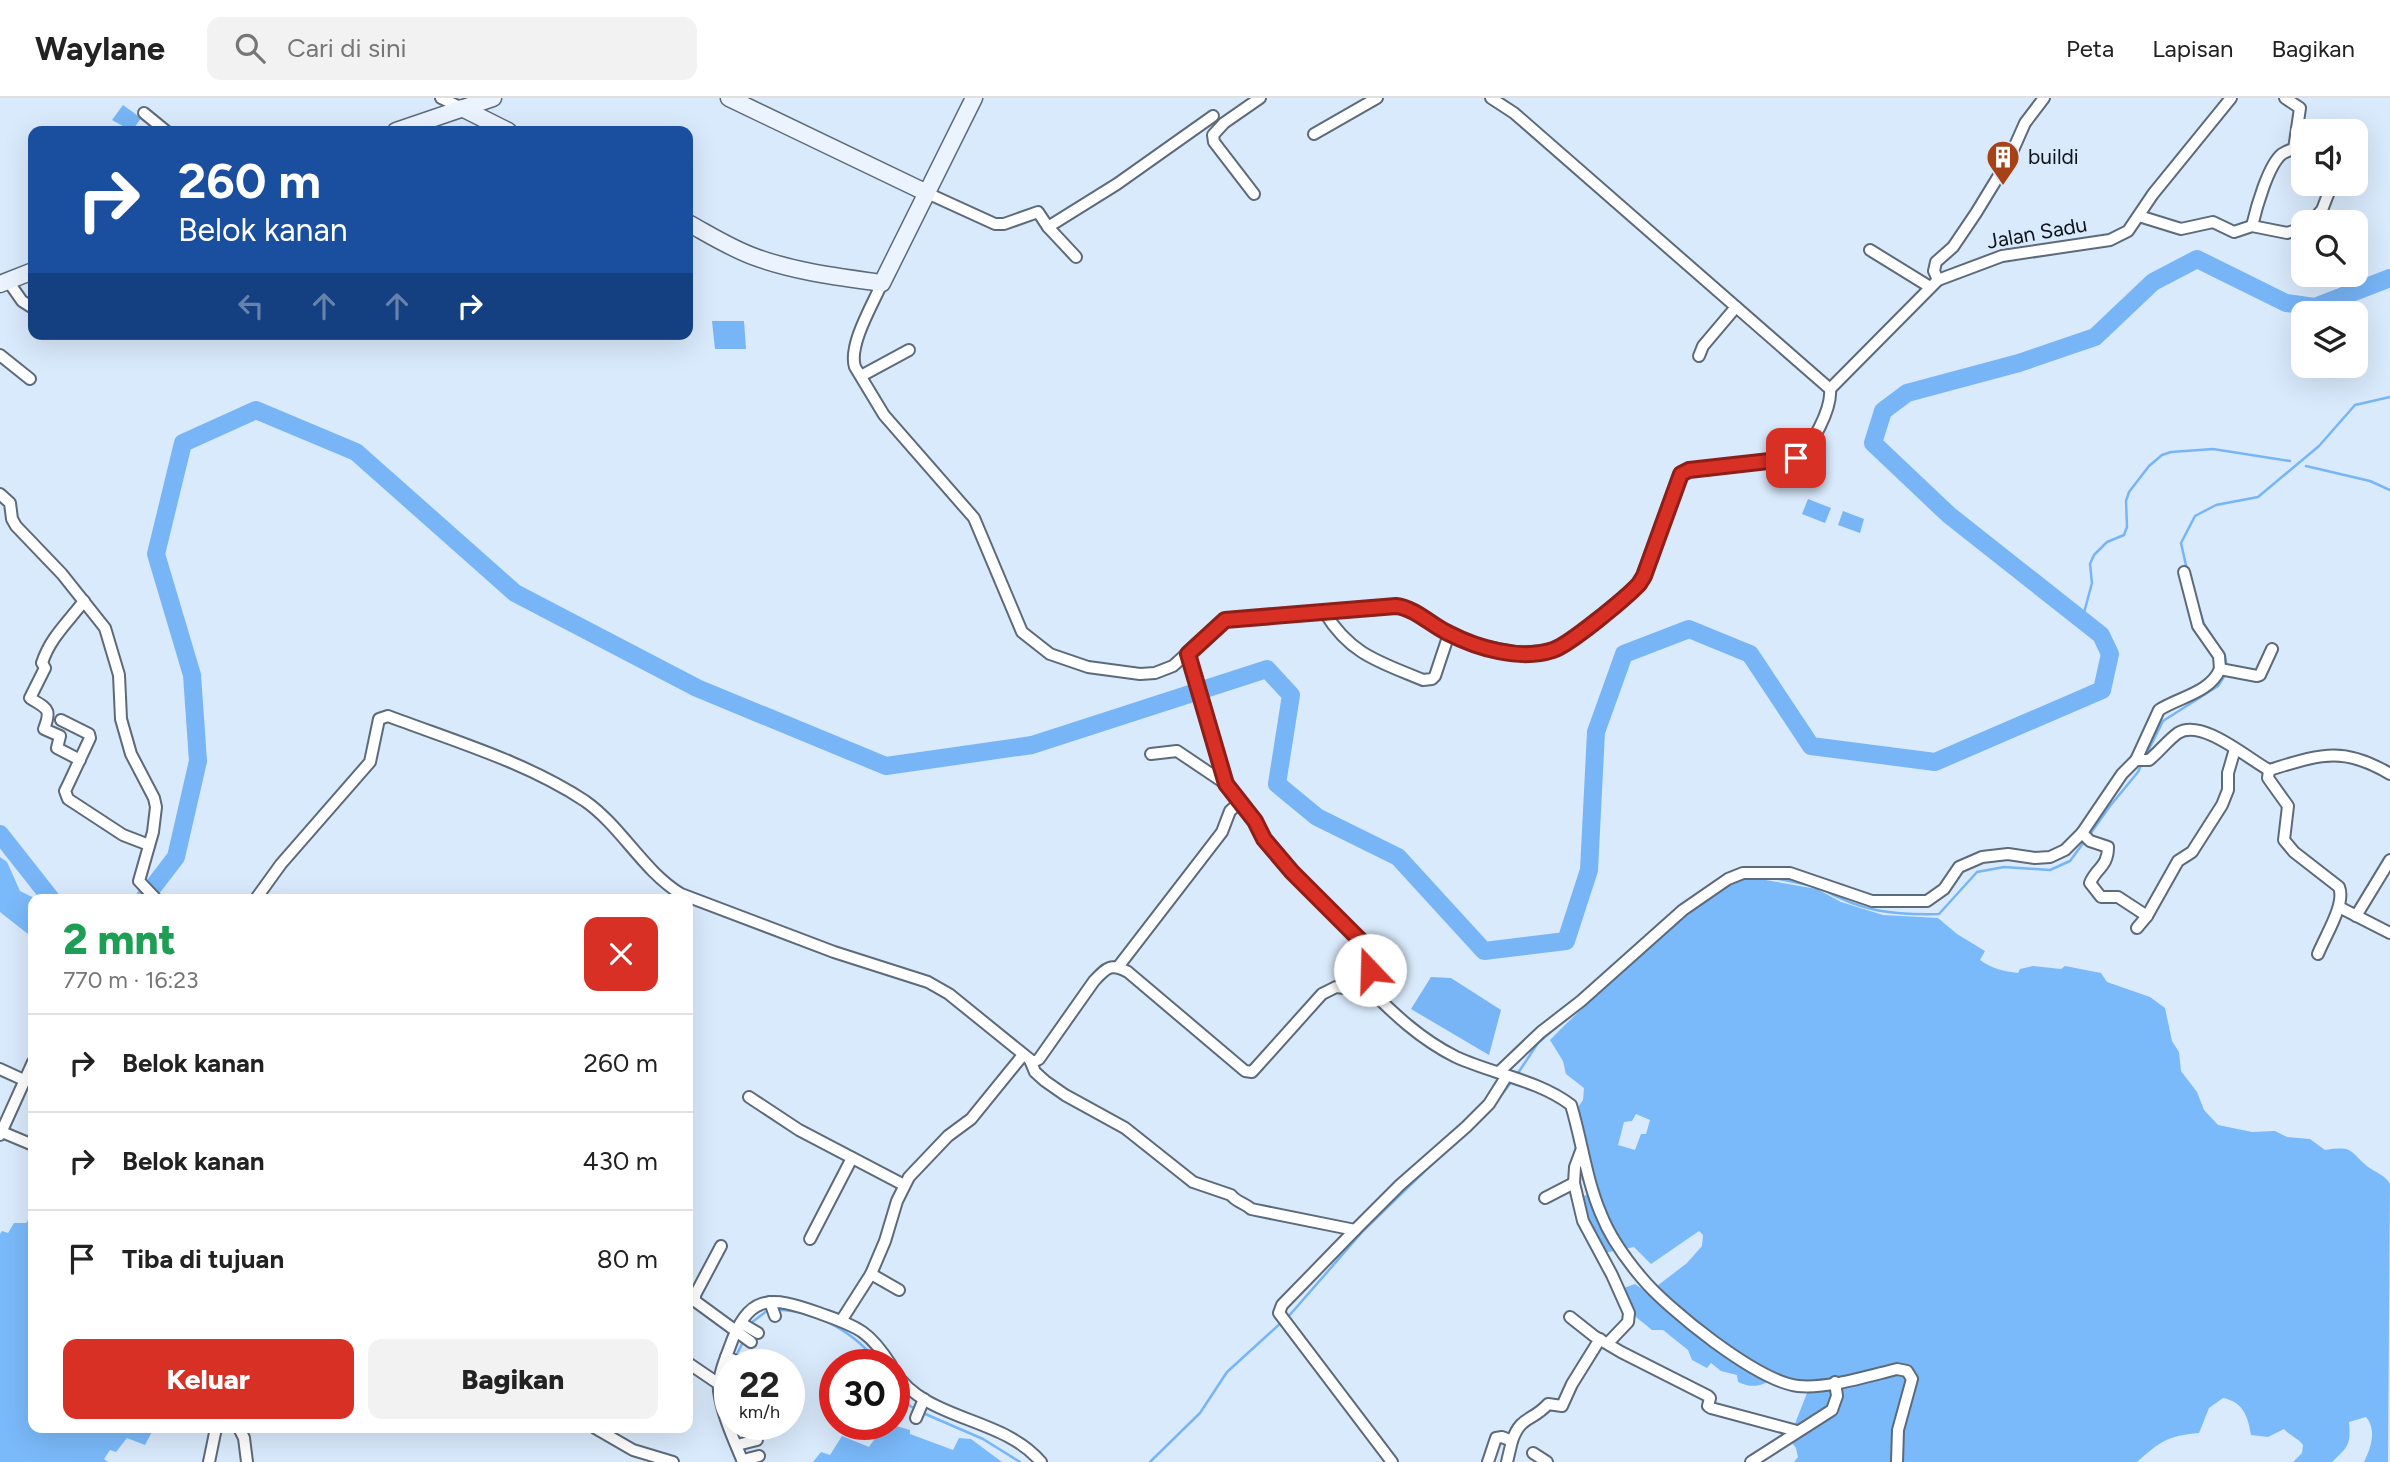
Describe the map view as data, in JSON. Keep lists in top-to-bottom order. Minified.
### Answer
{"streets":{"street":["Jalan Sadu"]},"places":{"building":["buildi"]},"page":{"header":"Waylane","search":"Cari di sini","nav":["Peta","Lapisan","Bagikan"],"turn":["260 m","Belok kanan"],"heading":["2 mnt","770 m · 16:23"],"list":[{"name":"Belok kanan","value":"260 m"},{"name":"Belok kanan","value":"430 m"},{"name":"Tiba di tujuan","value":"80 m"}],"buttons":["Keluar","Bagikan"],"speed":"22 km/h","limit":"30"}}
